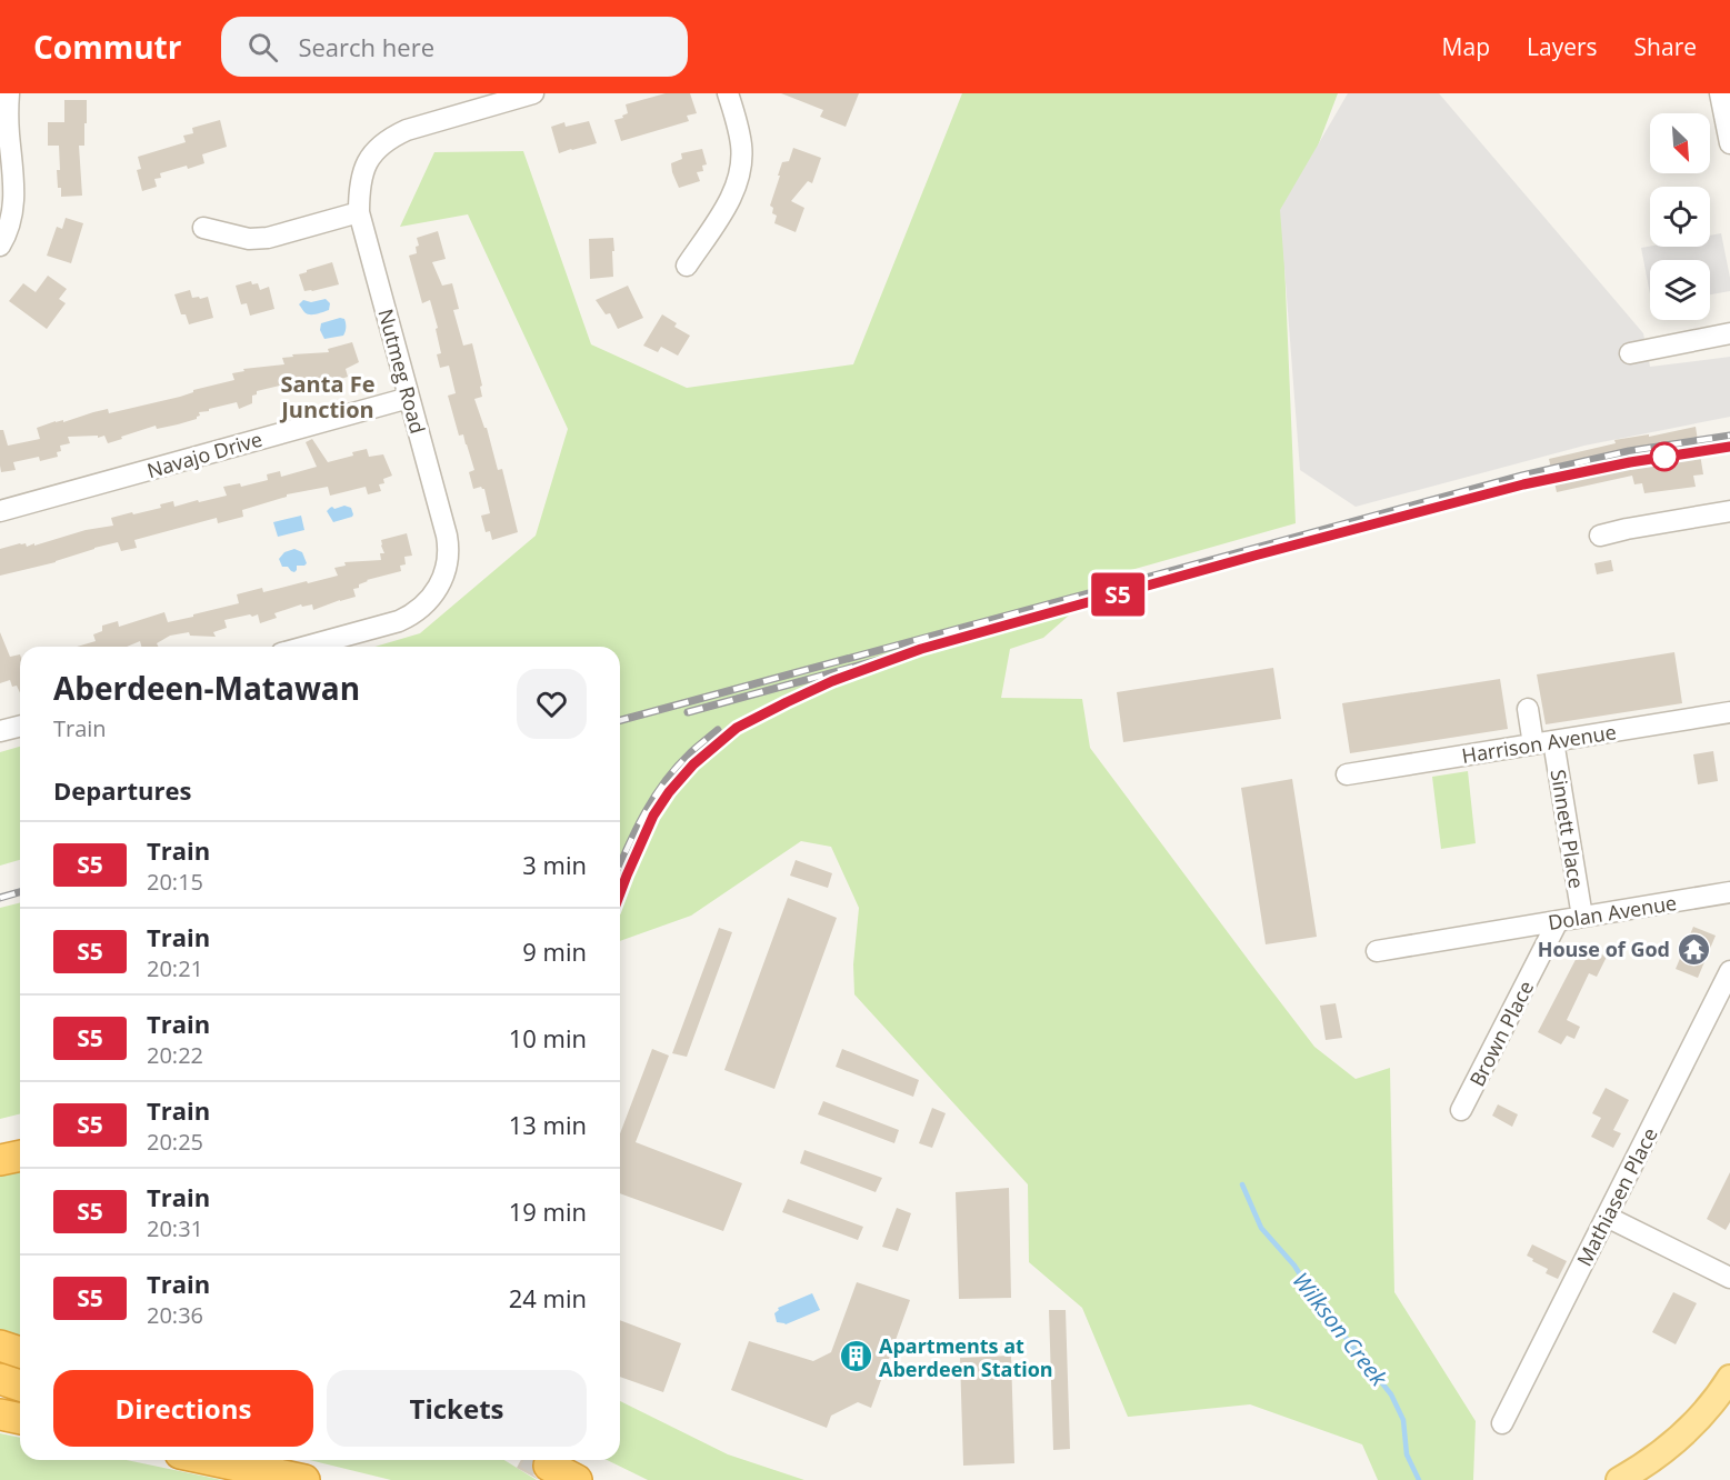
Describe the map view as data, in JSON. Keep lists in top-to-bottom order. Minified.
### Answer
{"streets":{"street":["Nutmeg Road","Navajo Drive","Harrison Avenue","Sinnett Place","Dolan Avenue","Brown Place","Mathiasen Place"]},"crossings":[["Nutmeg Road","Navajo Drive"],["Harrison Avenue","Sinnett Place"],["Sinnett Place","Dolan Avenue"],["Dolan Avenue","Brown Place"]],"districts":["Santa Fe Junction"],"water":["Wilkson Creek"],"places":{"temple":["House of God"],"building":["Apartments at Aberdeen Station"]},"north":"bottom right","page":{"header":"Commutr","search":"Search here","nav":["Map","Layers","Share"],"on_map":"S5","heading":[["Aberdeen-Matawan","Train"],"Departures"],"list":[{"mark":"S5","name":"Train","note":"20:15","value":"3 min"},{"mark":"S5","name":"Train","note":"20:21","value":"9 min"},{"mark":"S5","name":"Train","note":"20:22","value":"10 min"},{"mark":"S5","name":"Train","note":"20:25","value":"13 min"},{"mark":"S5","name":"Train","note":"20:31","value":"19 min"},{"mark":"S5","name":"Train","note":"20:36","value":"24 min"}],"buttons":["Directions","Tickets"]}}
